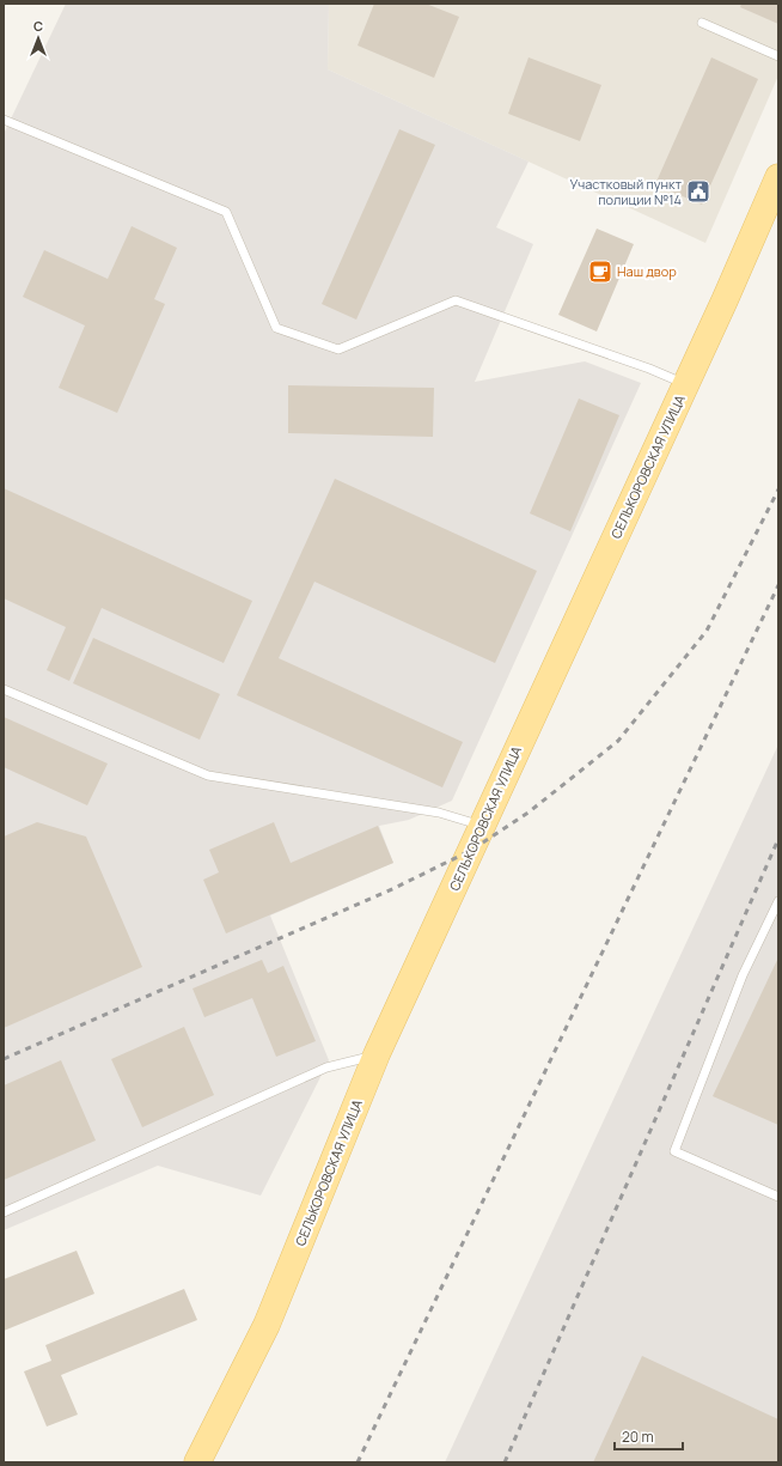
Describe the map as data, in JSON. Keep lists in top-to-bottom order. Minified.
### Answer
{"streets":{"main road":["СЕЛЬКОРОВСКАЯ УЛИЦА"]},"places":{"public building":["Участковый пункт полиции №14"],"cafe":["Наш двор"]},"scale_bar":"20 m","north":"top"}
